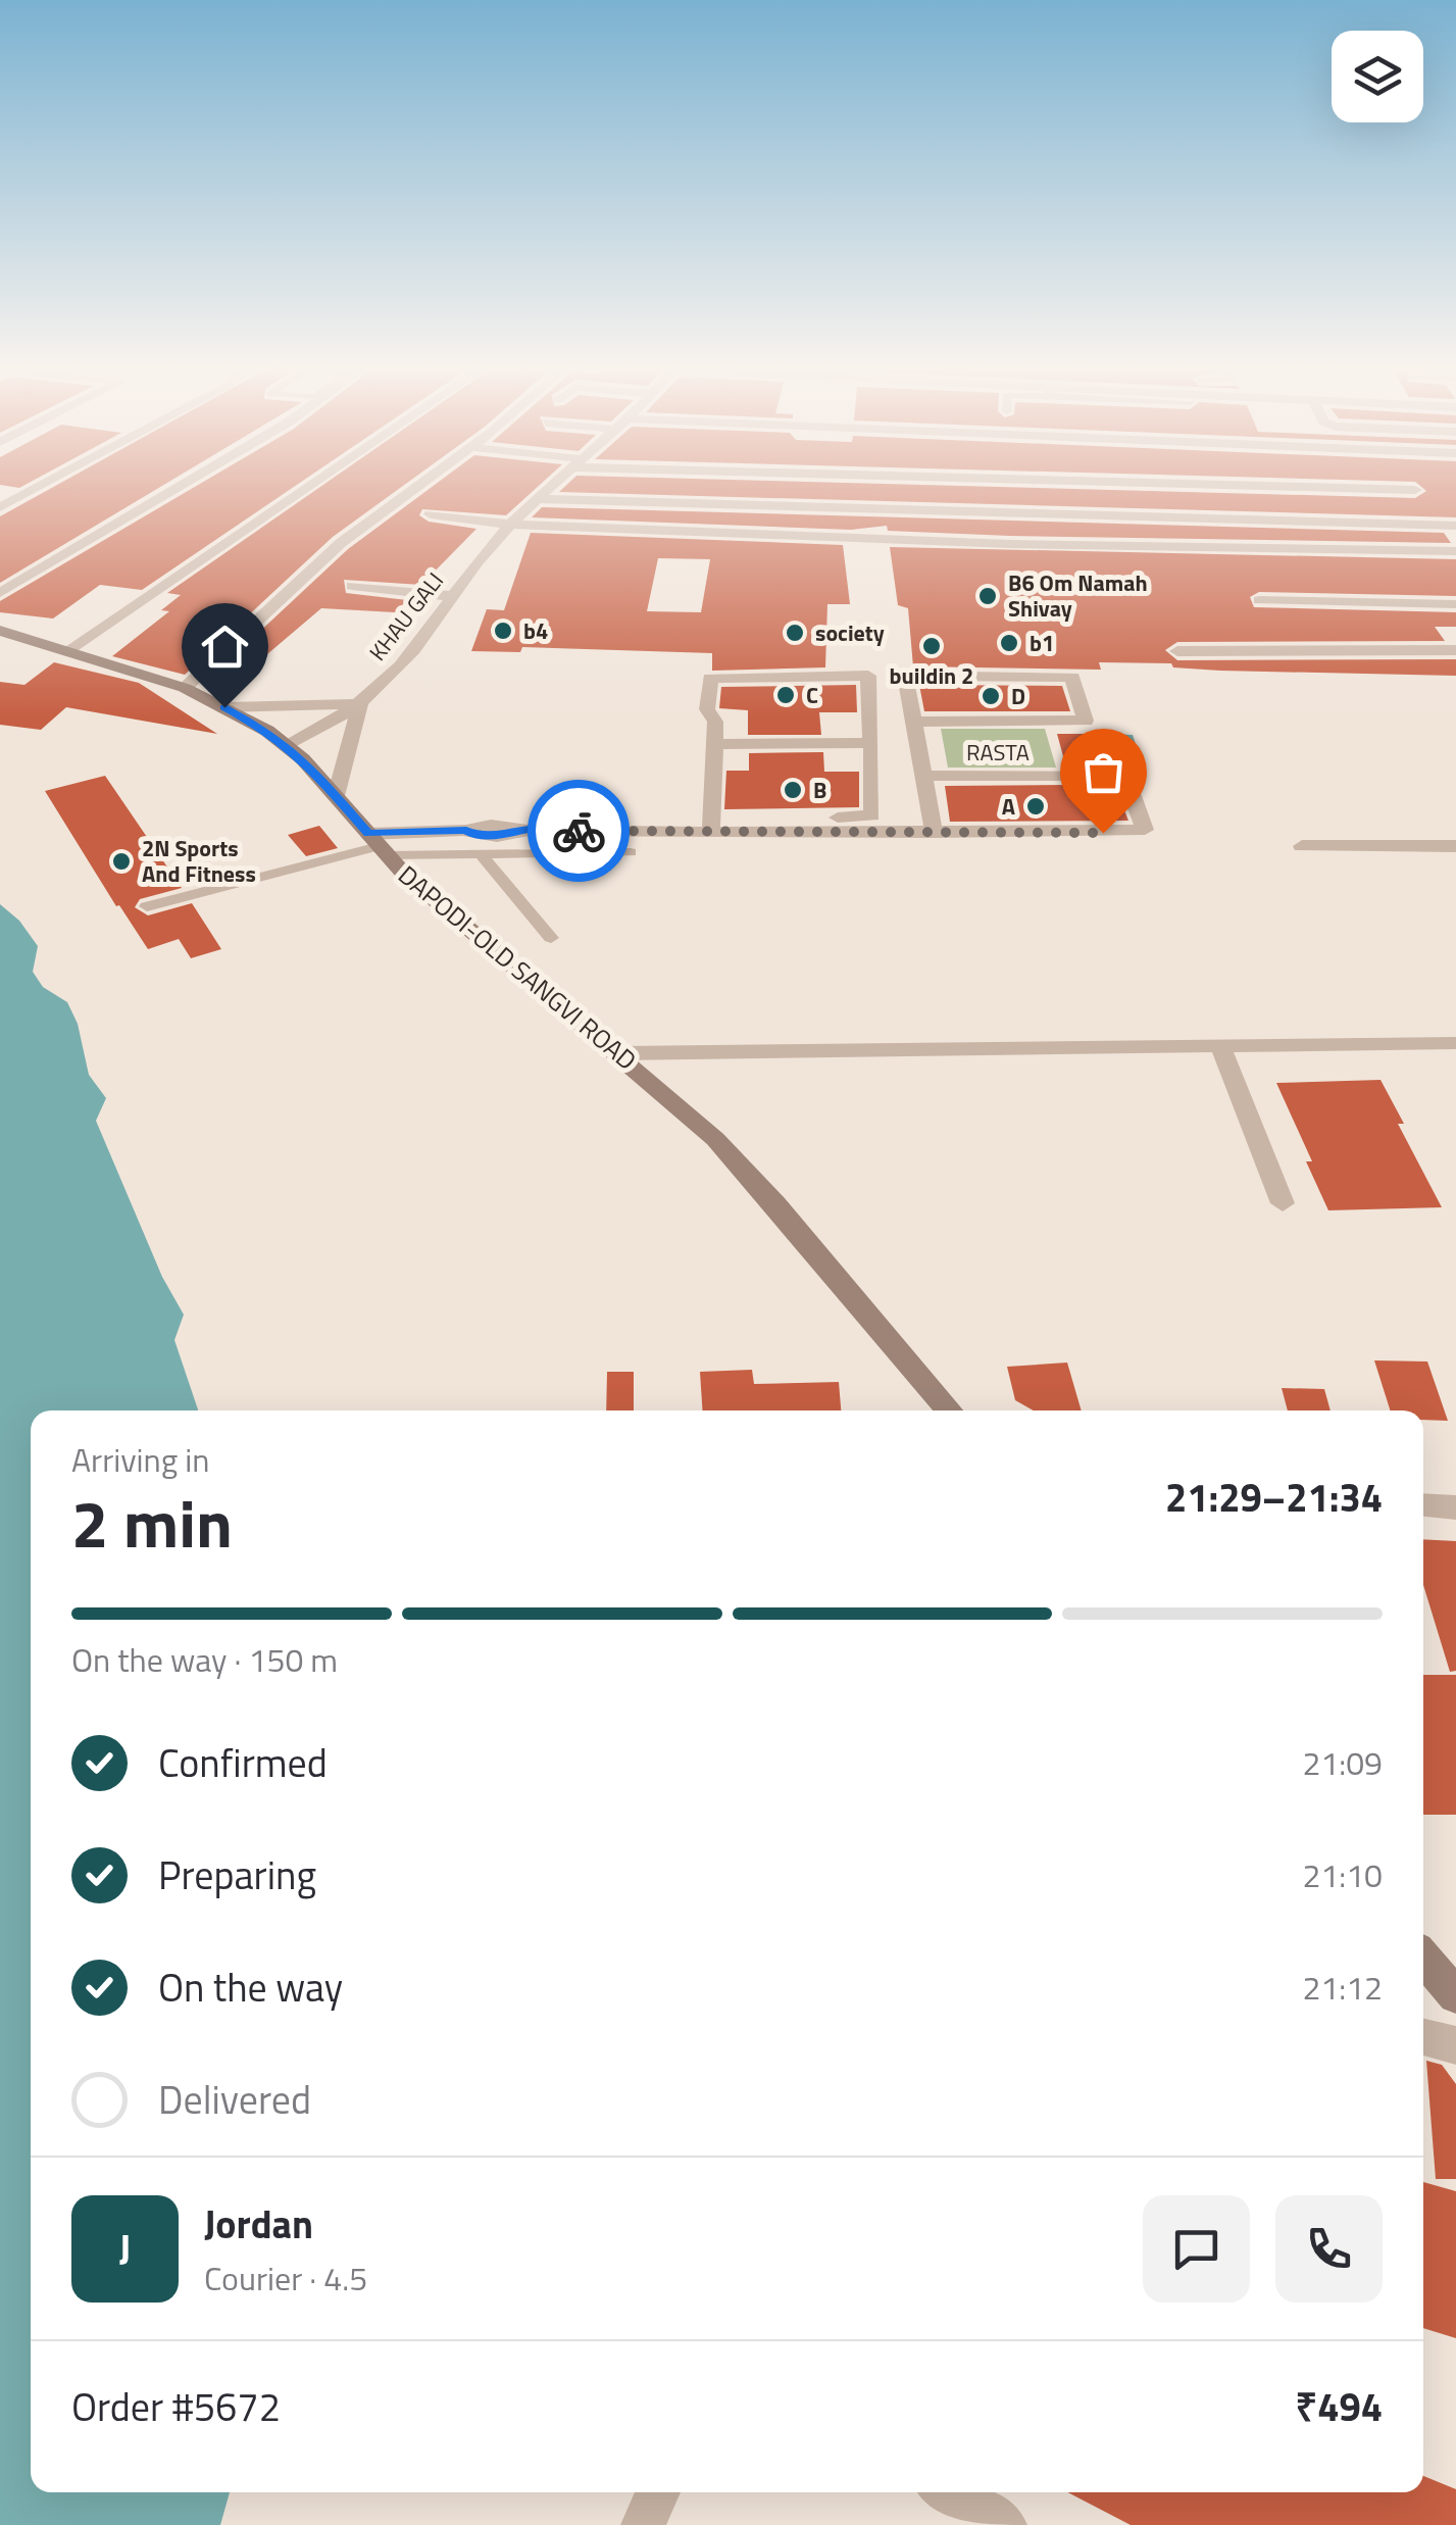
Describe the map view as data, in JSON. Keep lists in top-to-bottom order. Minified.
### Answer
{"streets":{"street":["KHAU GALI","RASTA","DAPODI-OLD SANGVI ROAD"]},"crossings":[["KHAU GALI","DAPODI-OLD SANGVI ROAD"],["RASTA","DAPODI-OLD SANGVI ROAD"]],"places":["B6 Om Namah Shivay","b4","society","b1","buildin 2","C","D","B","A","2N Sports And Fitness"],"page":{"heading":["2 min","Arriving in","21:29–21:34"],"panel":["Jordan","Courier · 4.5","Order #5672","₹494"],"bar":"On the way · 150 m","list":[["Confirmed","21:09"],["Preparing","21:10"],["On the way","21:12"],"Delivered"],"round":"J"}}
